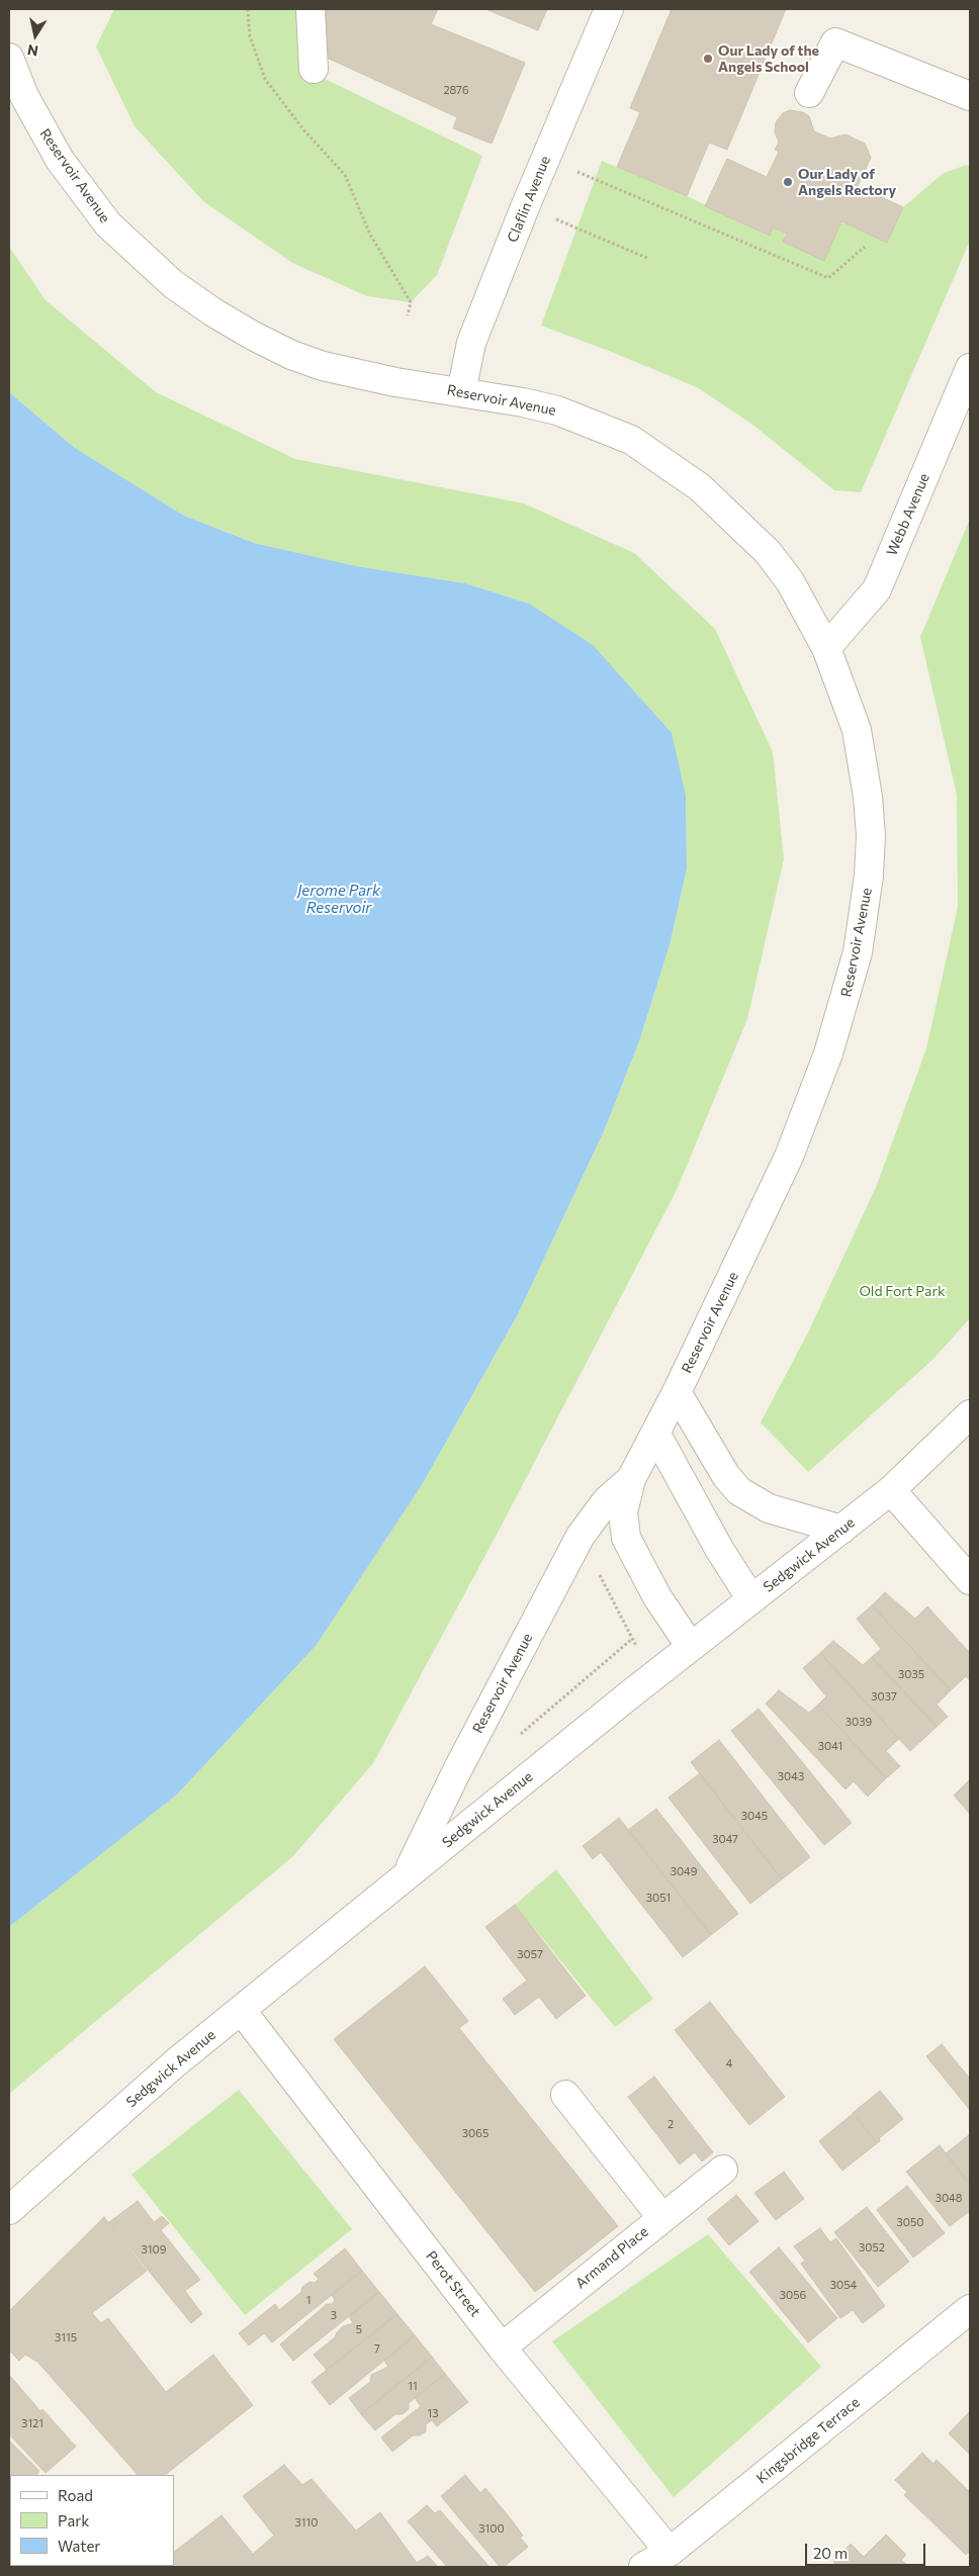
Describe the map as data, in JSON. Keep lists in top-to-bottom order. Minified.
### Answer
{"streets":{"street":["Reservoir Avenue","Claflin Avenue","Webb Avenue","Sedgwick Avenue","Armand Place","Perot Street","Kingsbridge Terrace"]},"crossings":[["Reservoir Avenue","Claflin Avenue"],["Reservoir Avenue","Webb Avenue"],["Reservoir Avenue","Sedgwick Avenue"],["Sedgwick Avenue","Perot Street"],["Armand Place","Perot Street"],["Perot Street","Kingsbridge Terrace"]],"water":["Jerome Park Reservoir"],"parks":["Old Fort Park"],"places":["Our Lady of the Angels School","Our Lady of Angels Rectory"],"house_numbers":["2876","3035","3037","3039","3041","3043","3045","3047","3049","3051","3057","4","2","3065","3048","3050","3052","3109","3054","3056","1","3","5","3115","7","11","13","3121","3110","3100"],"legend":["Road","Park","Water"],"scale_bar":"20 m","north":"bottom"}
